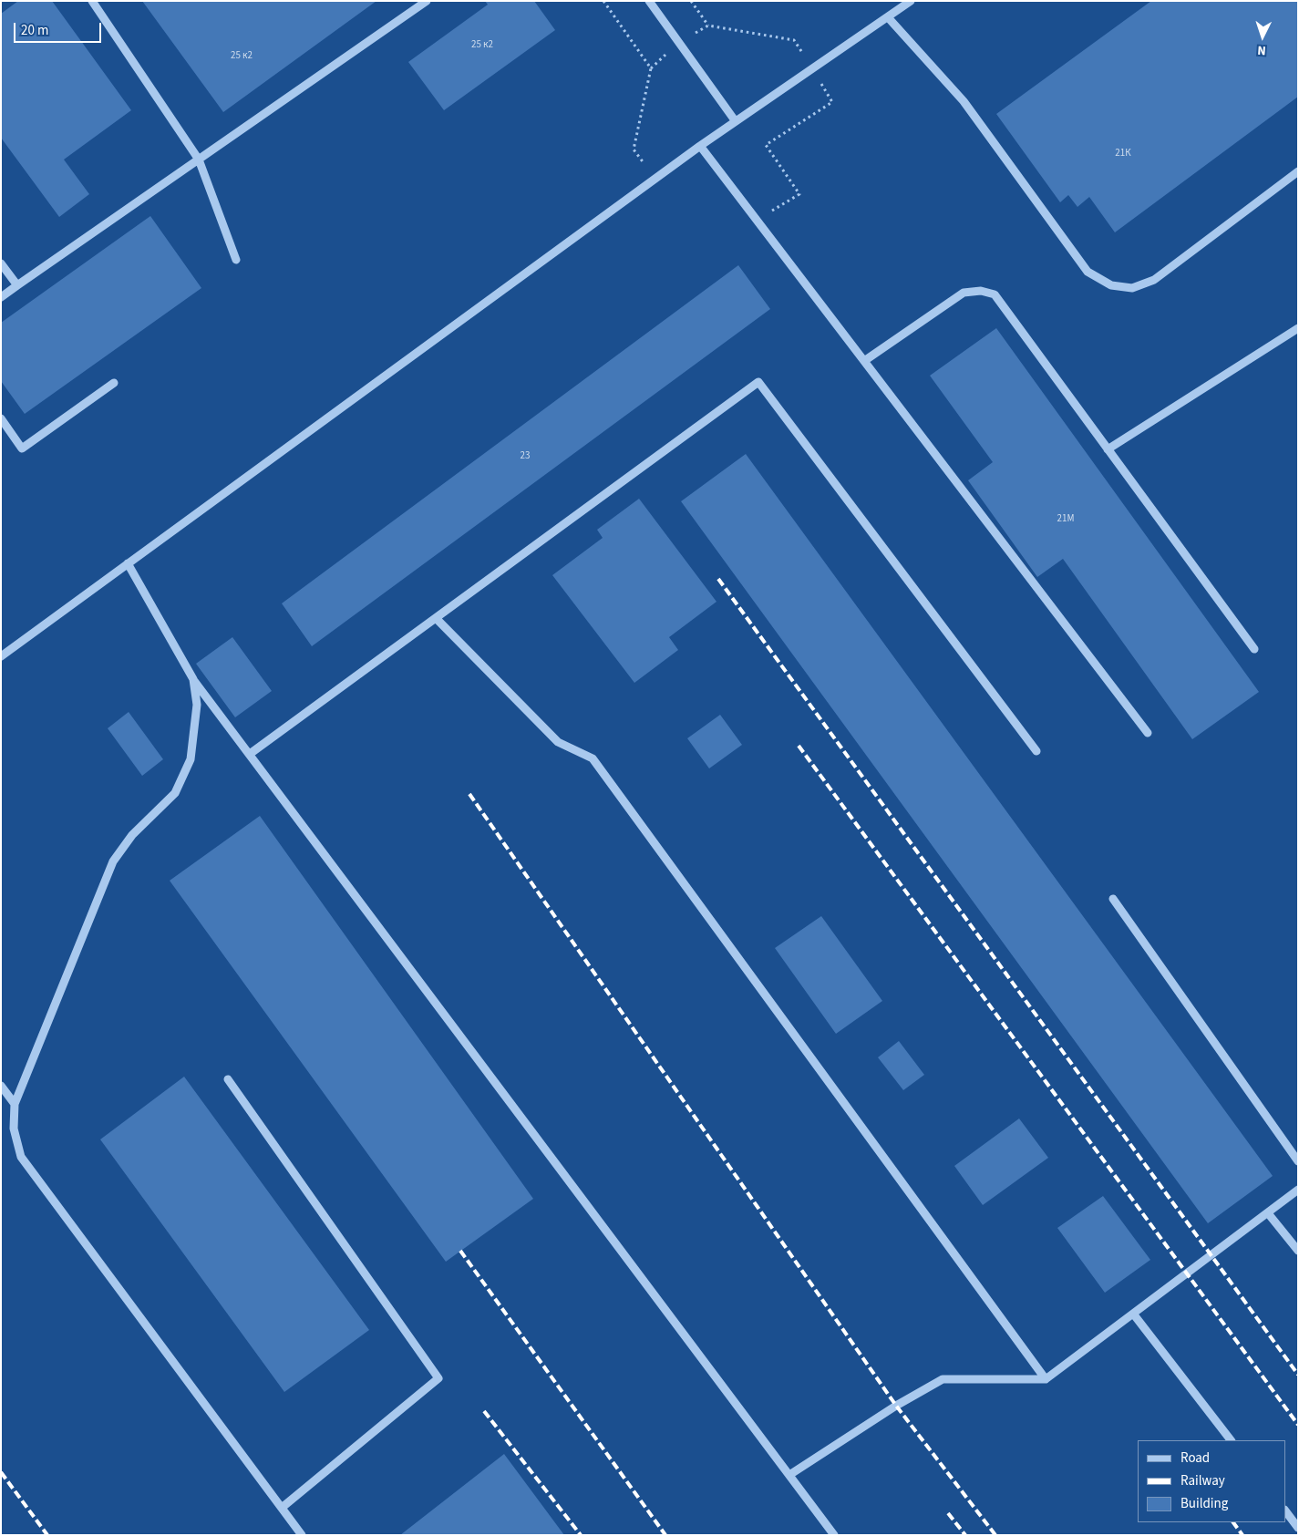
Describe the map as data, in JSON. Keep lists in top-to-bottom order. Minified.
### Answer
{"house_numbers":["25 к2","25 к2","21К","23","21М"],"legend":["Road","Railway","Building"],"scale_bar":"20 m","north":"bottom"}
